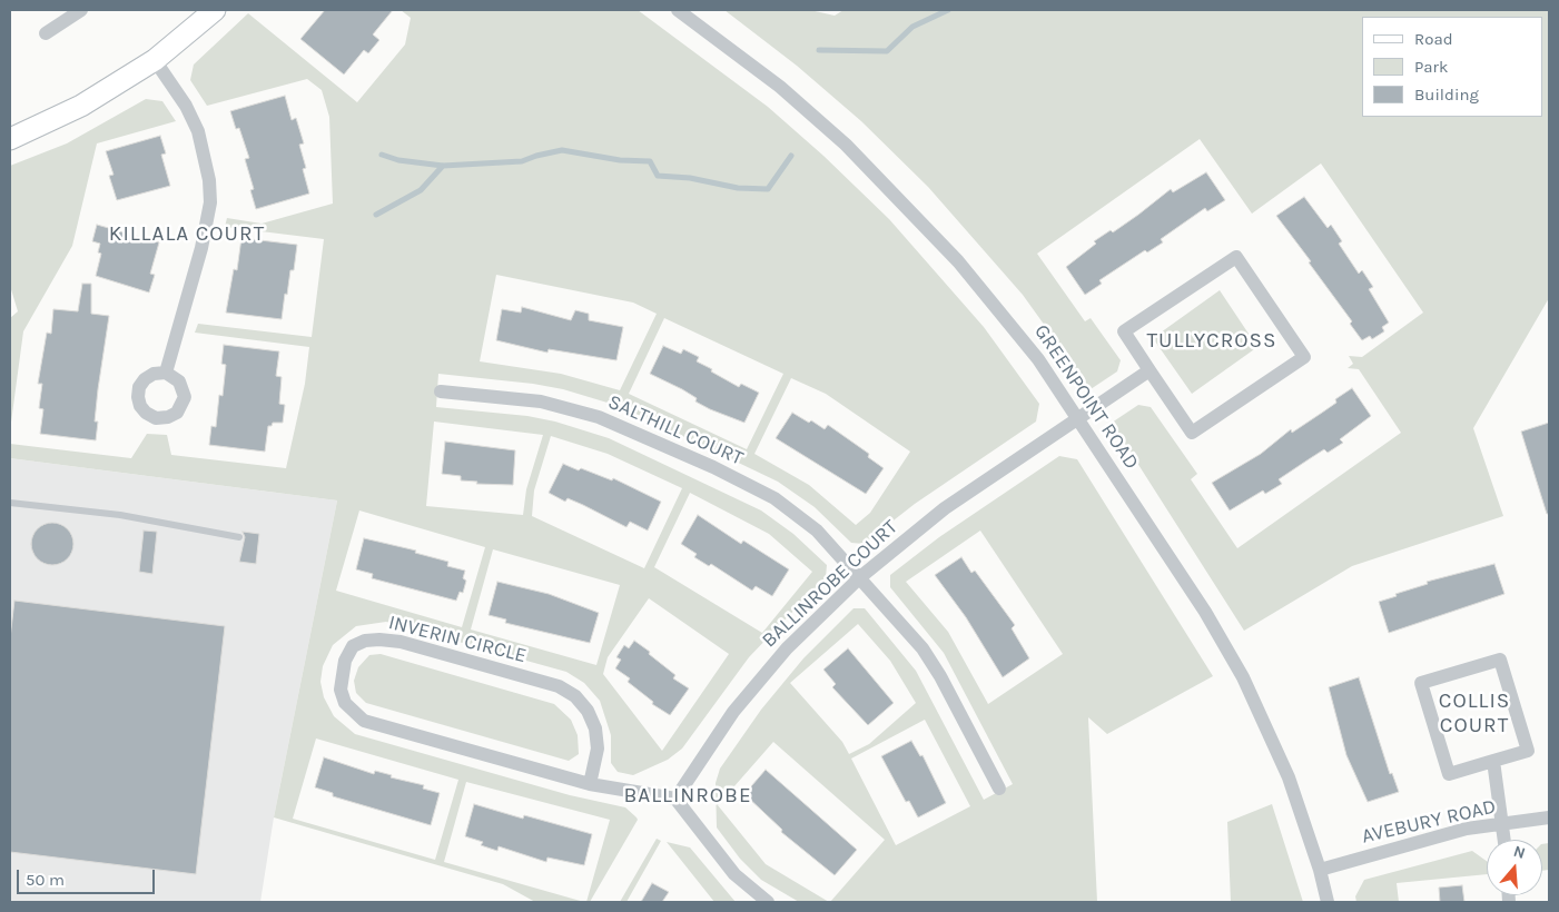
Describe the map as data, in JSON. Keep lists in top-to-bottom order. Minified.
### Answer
{"streets":{"street":["GREENPOINT ROAD","SALTHILL COURT","BALLINROBE COURT","INVERIN CIRCLE","AVEBURY ROAD"]},"crossings":[["GREENPOINT ROAD","BALLINROBE COURT"],["GREENPOINT ROAD","AVEBURY ROAD"],["SALTHILL COURT","BALLINROBE COURT"],["BALLINROBE COURT","INVERIN CIRCLE"]],"districts":["KILLALA COURT","TULLYCROSS","COLLIS COURT","BALLINROBE"],"legend":["Road","Park","Building"],"scale_bar":"50 m","north":"top"}
